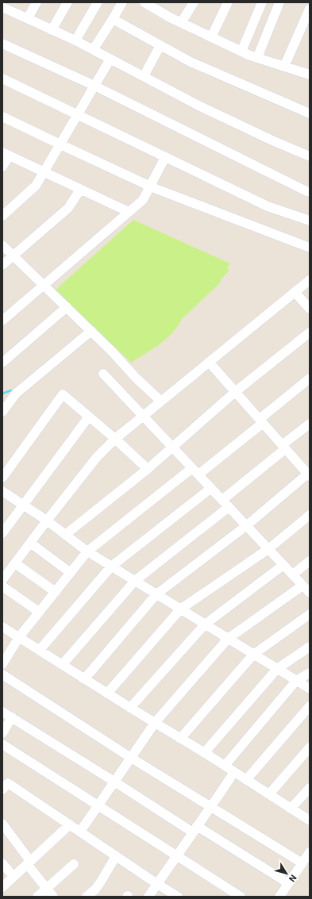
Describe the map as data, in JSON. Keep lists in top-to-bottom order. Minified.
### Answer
{"north":"bottom right"}
